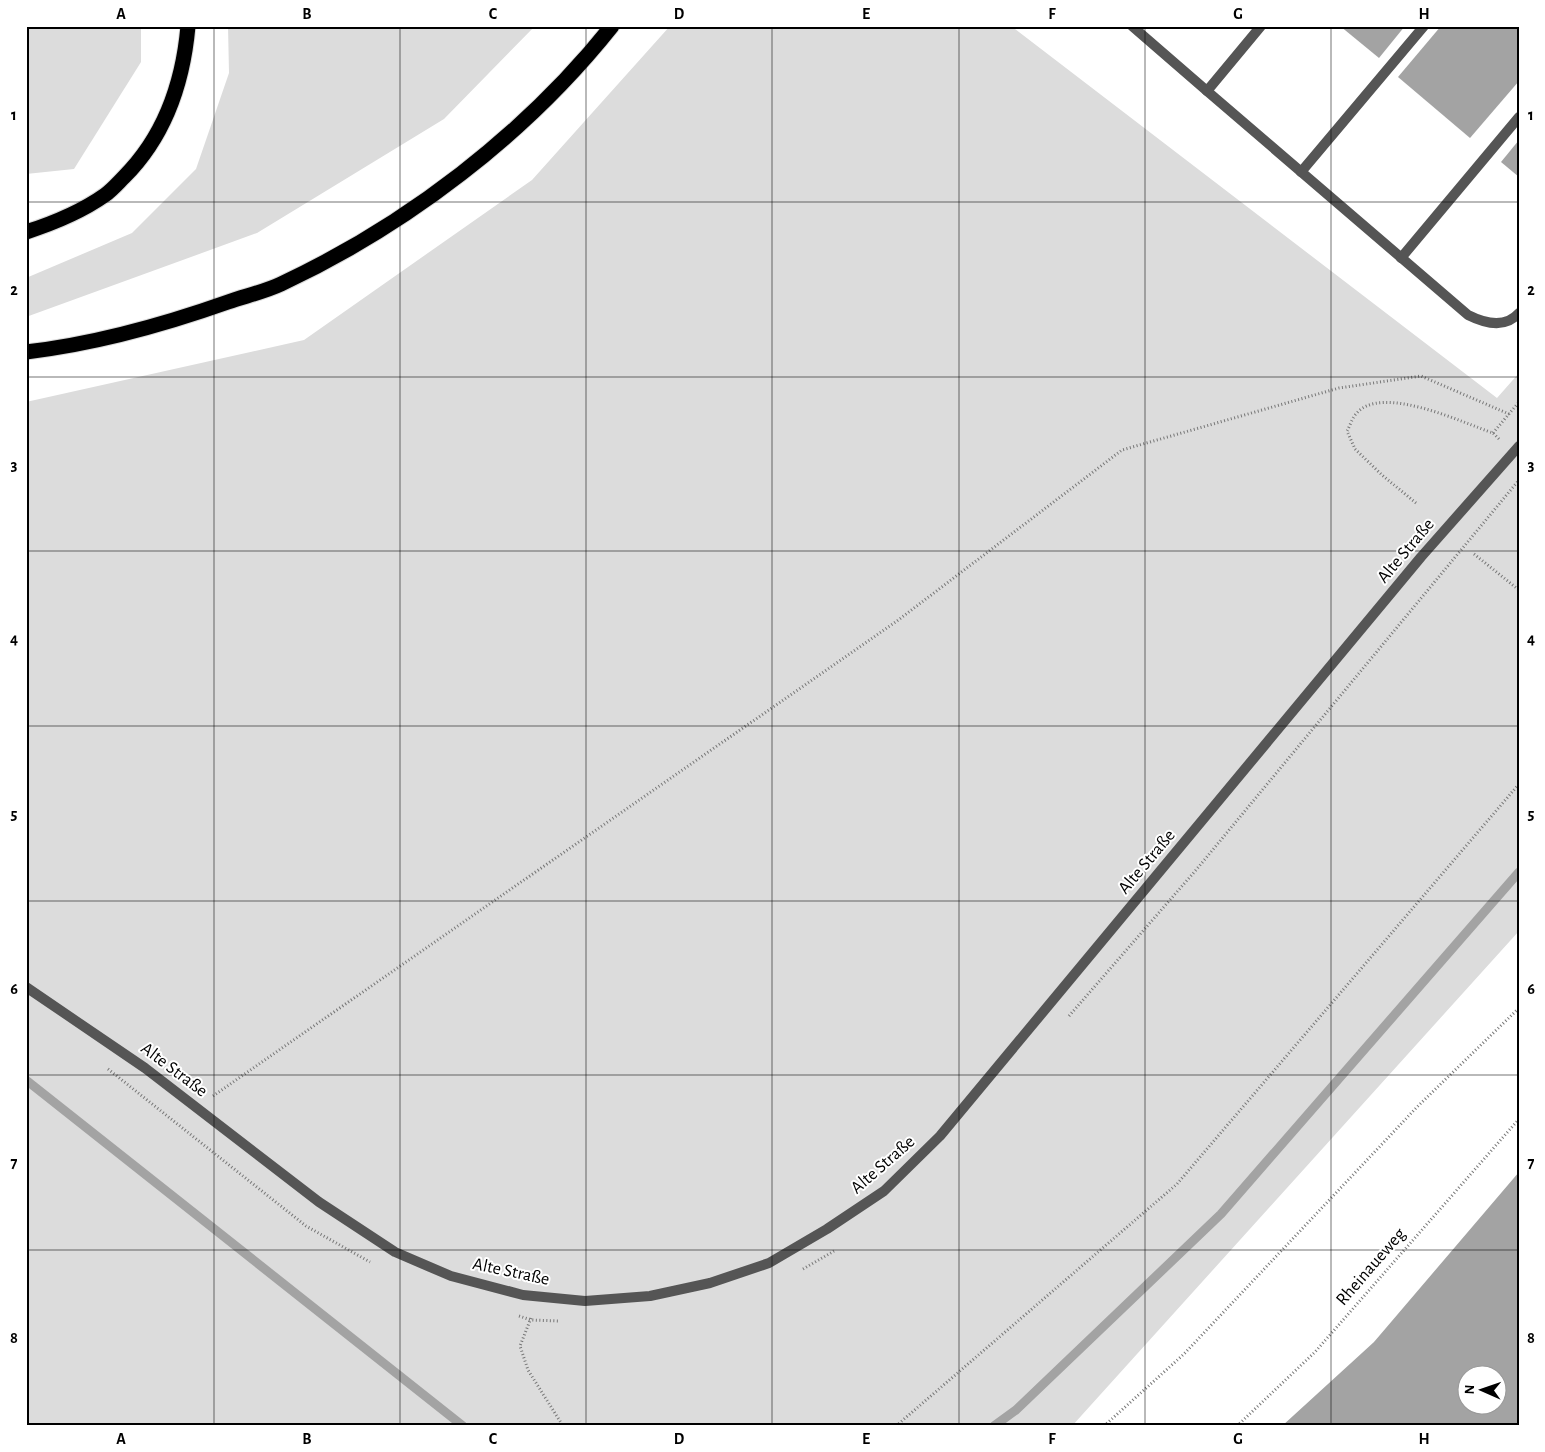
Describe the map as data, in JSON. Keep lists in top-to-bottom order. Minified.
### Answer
{"streets":{"street":["Alte Straße"],"path":["Rheinaueweg"]},"north":"left","grid":{"columns":["A","B","C","D","E","F","G","H"],"rows":["1","2","3","4","5","6","7","8"]}}
